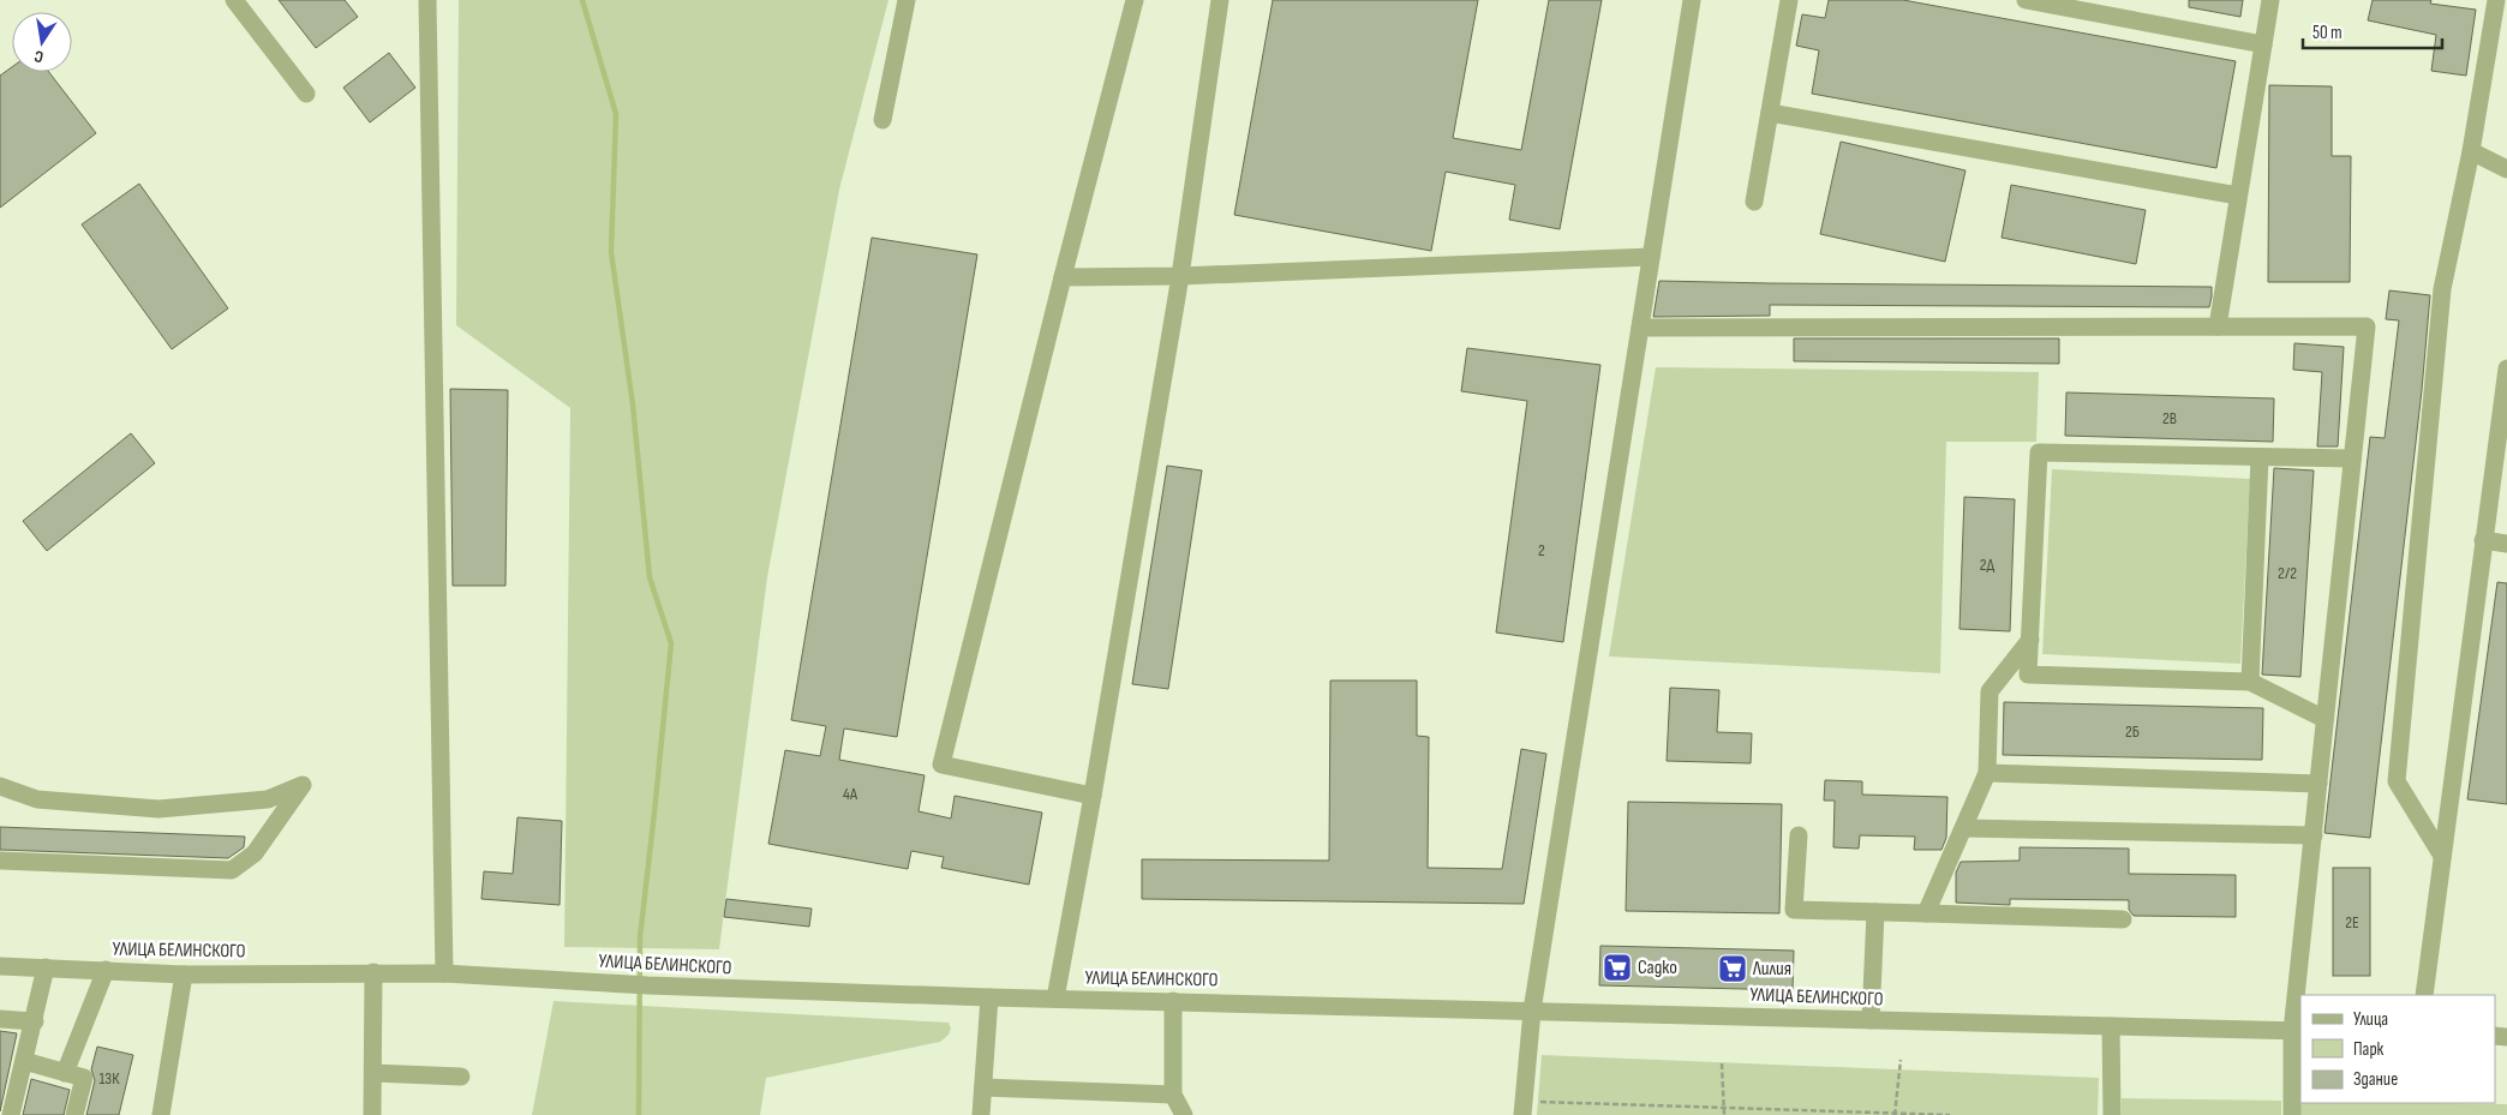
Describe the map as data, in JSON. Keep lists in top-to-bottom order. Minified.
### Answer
{"streets":{"street":["УЛИЦА БЕЛИНСКОГО"]},"places":{"supermarket":["Садко","Лилия"]},"house_numbers":["2В","2","2Д","2/2","2Б","4А","2Е","13К"],"legend":["Улица","Парк","Здание"],"scale_bar":"50 m","north":"bottom"}
